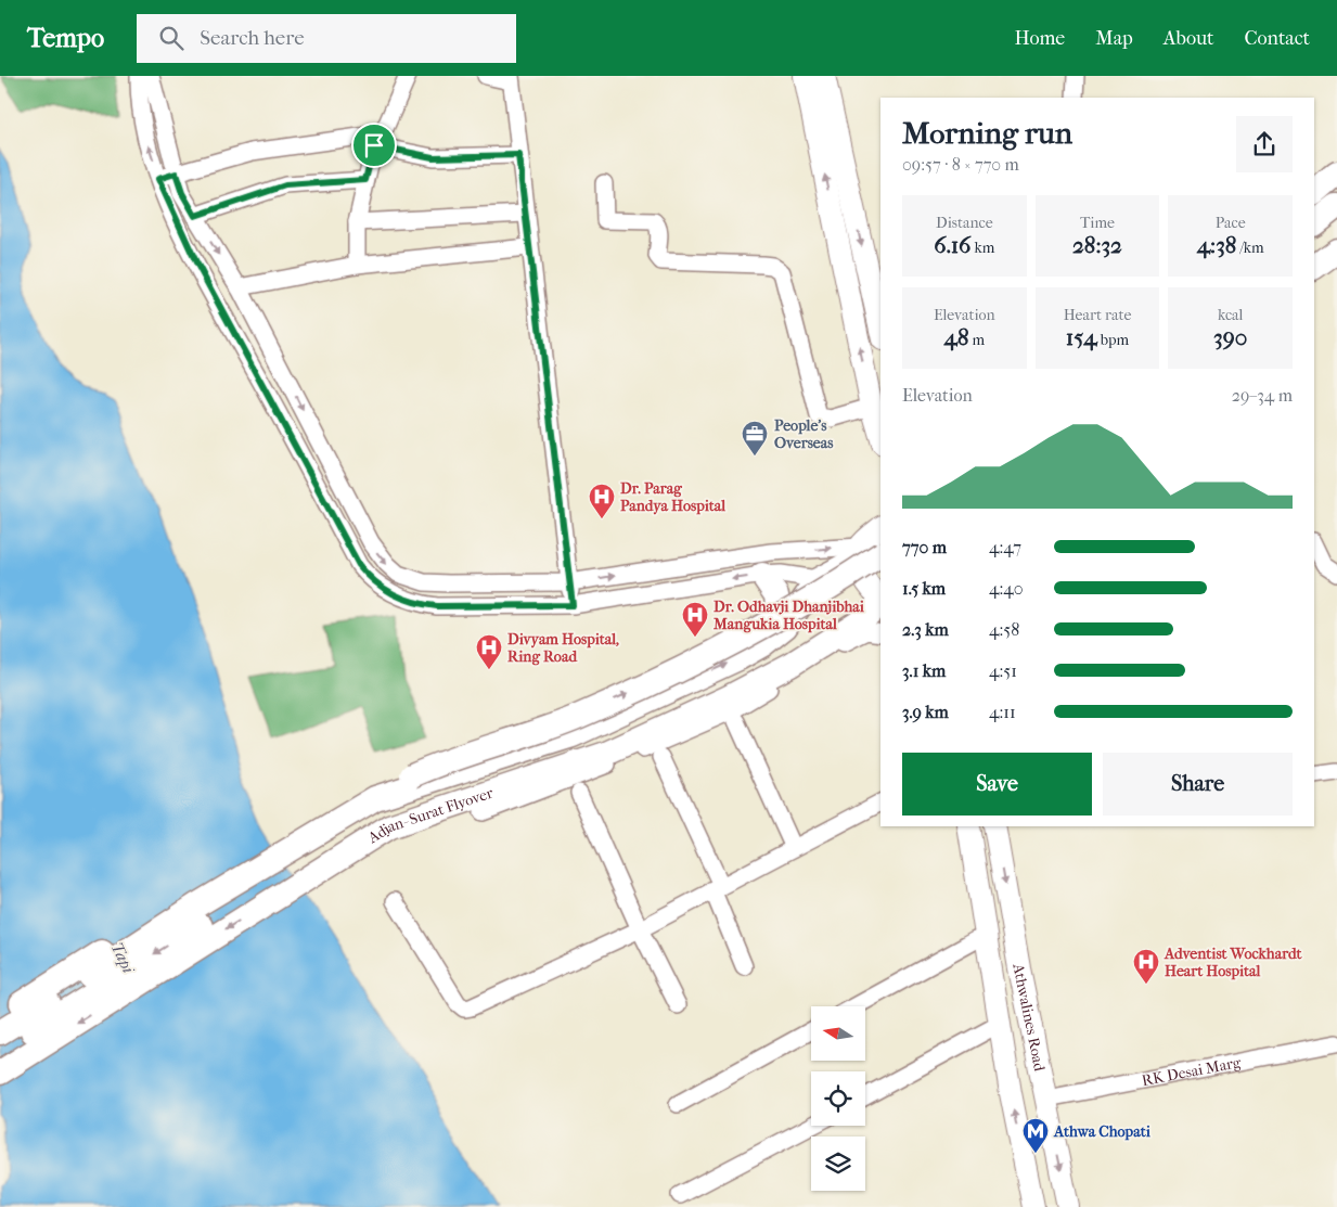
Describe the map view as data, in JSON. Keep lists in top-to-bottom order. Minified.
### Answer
{"streets":{"highway":["Adjan- Surat Flyover"],"main road":["Athwalines Road"],"street":["RK Desai Marg"]},"crossings":[["Athwalines Road","RK Desai Marg"]],"water":["Tapi"],"places":{"office":["People's Overseas"],"hospital":["Dr. Parag Pandya Hospital","Dr. Odhavji Dhanjibhai Mangukia Hospital","Divyam Hospital, Ring Road","Adventist Wockhardt Heart Hospital"],"metro station":["Athwa Chopati"]},"north":"left","page":{"header":"Tempo","search":"Search here","nav":["Home","Map","About","Contact"],"heading":["Morning run","09:57 · 8 × 770 m"],"stats":[["Distance","6.16 km"],["Time","28:32"],["Pace","4:38 /km"],["Elevation","48 m"],["Heart rate","154 bpm"],["kcal","390"]],"chart":["Elevation","29–34 m"],"list":[{"name":"770 m","note":"4:47"},{"name":"1.5 km","note":"4:40"},{"name":"2.3 km","note":"4:58"},{"name":"3.1 km","note":"4:51"},{"name":"3.9 km","note":"4:11"}],"buttons":["Save","Share"]}}
